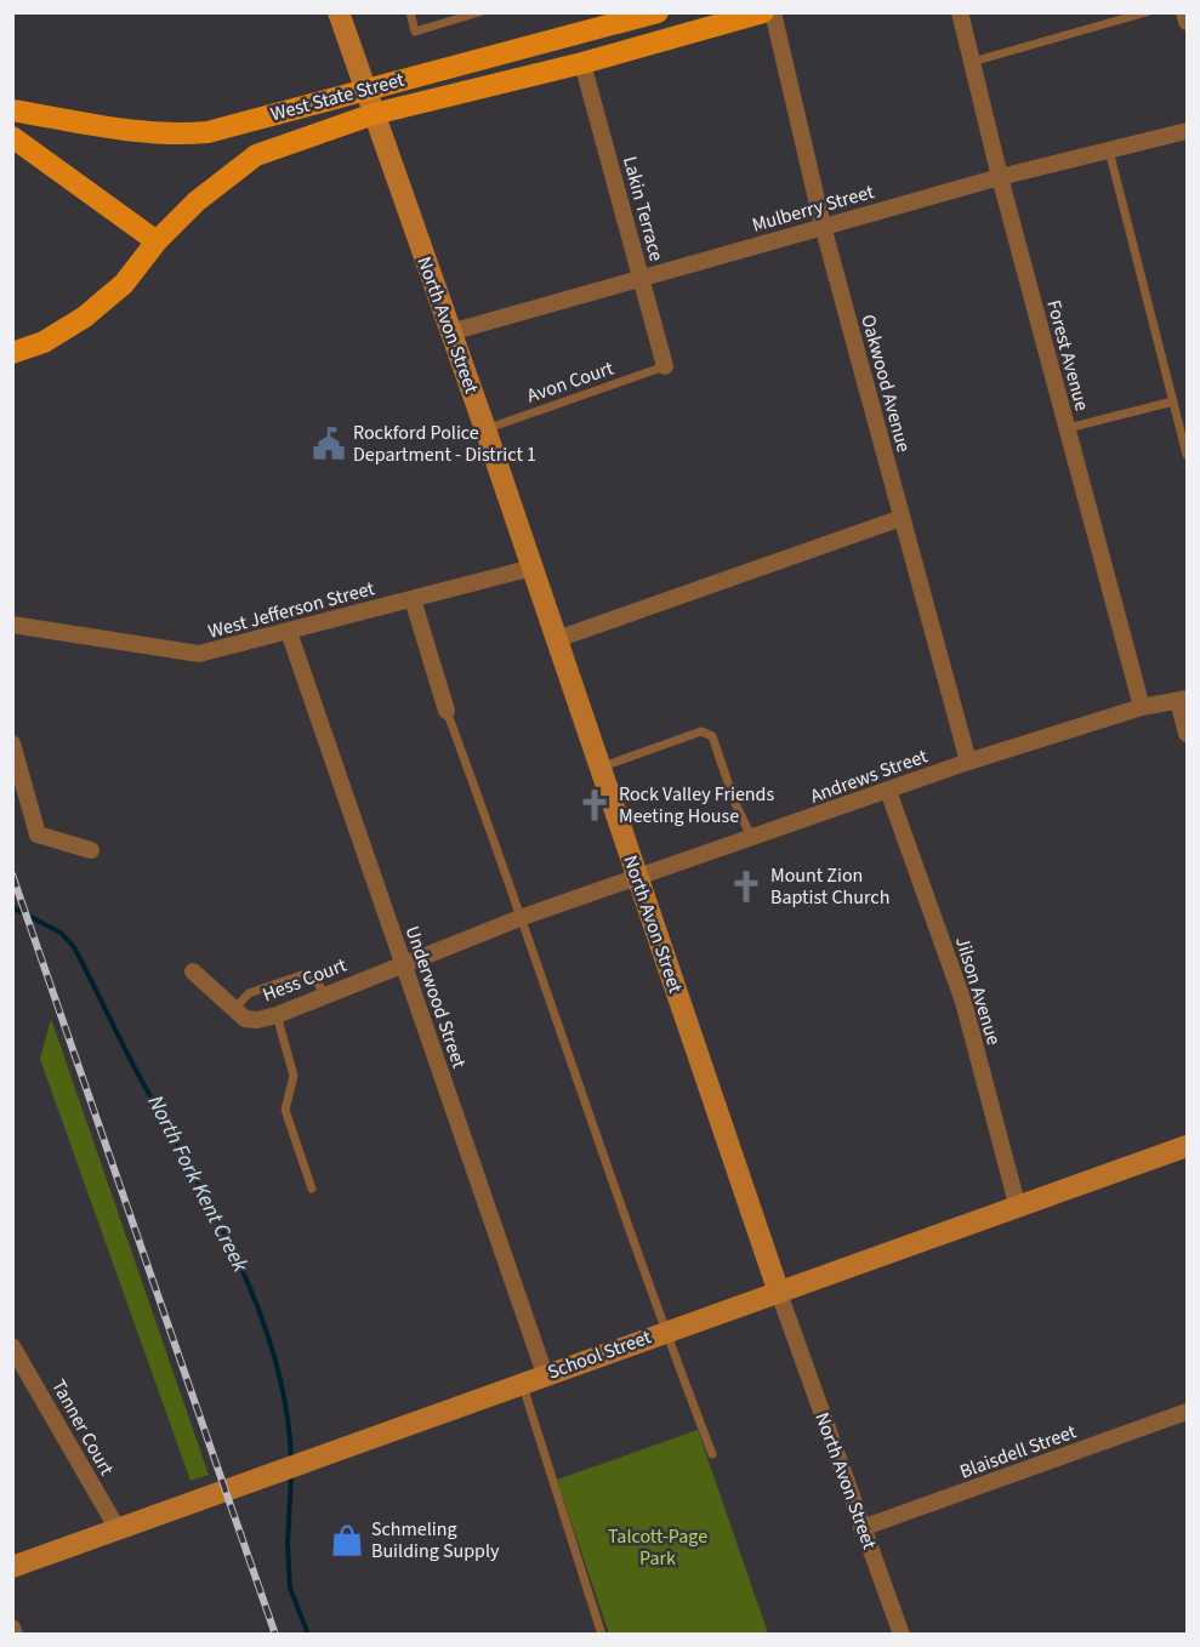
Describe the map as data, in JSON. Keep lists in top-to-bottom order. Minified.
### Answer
{"streets":{"main road":["West State Street"],"street":["Lakin Terrace","Mulberry Street","North Avon Street","Forest Avenue","Oakwood Avenue","West Jefferson Street","Andrews Street","Hess Court","Jilson Avenue","Underwood Street","School Street","Tanner Court","Blaisdell Street"],"lane":["Avon Court"]},"crossings":[["West State Street","Lakin Terrace"],["West State Street","North Avon Street"],["Lakin Terrace","Mulberry Street"],["Lakin Terrace","Avon Court"],["Mulberry Street","North Avon Street"],["Mulberry Street","Forest Avenue"],["Mulberry Street","Oakwood Avenue"],["North Avon Street","Avon Court"],["North Avon Street","West Jefferson Street"],["North Avon Street","Andrews Street"],["North Avon Street","School Street"],["North Avon Street","Blaisdell Street"],["Forest Avenue","Andrews Street"],["Oakwood Avenue","Andrews Street"],["West Jefferson Street","Underwood Street"],["Andrews Street","Hess Court"],["Andrews Street","Jilson Avenue"],["Andrews Street","Underwood Street"],["Hess Court","Underwood Street"],["Jilson Avenue","School Street"],["Underwood Street","School Street"],["School Street","Tanner Court"]],"water":["North Fork Kent Creek"],"parks":["Talcott-Page Park"],"places":{"public building":["Rockford Police Department - District 1"],"church":["Rock Valley Friends Meeting House","Mount Zion Baptist Church"],"shop":["Schmeling Building Supply"]}}
